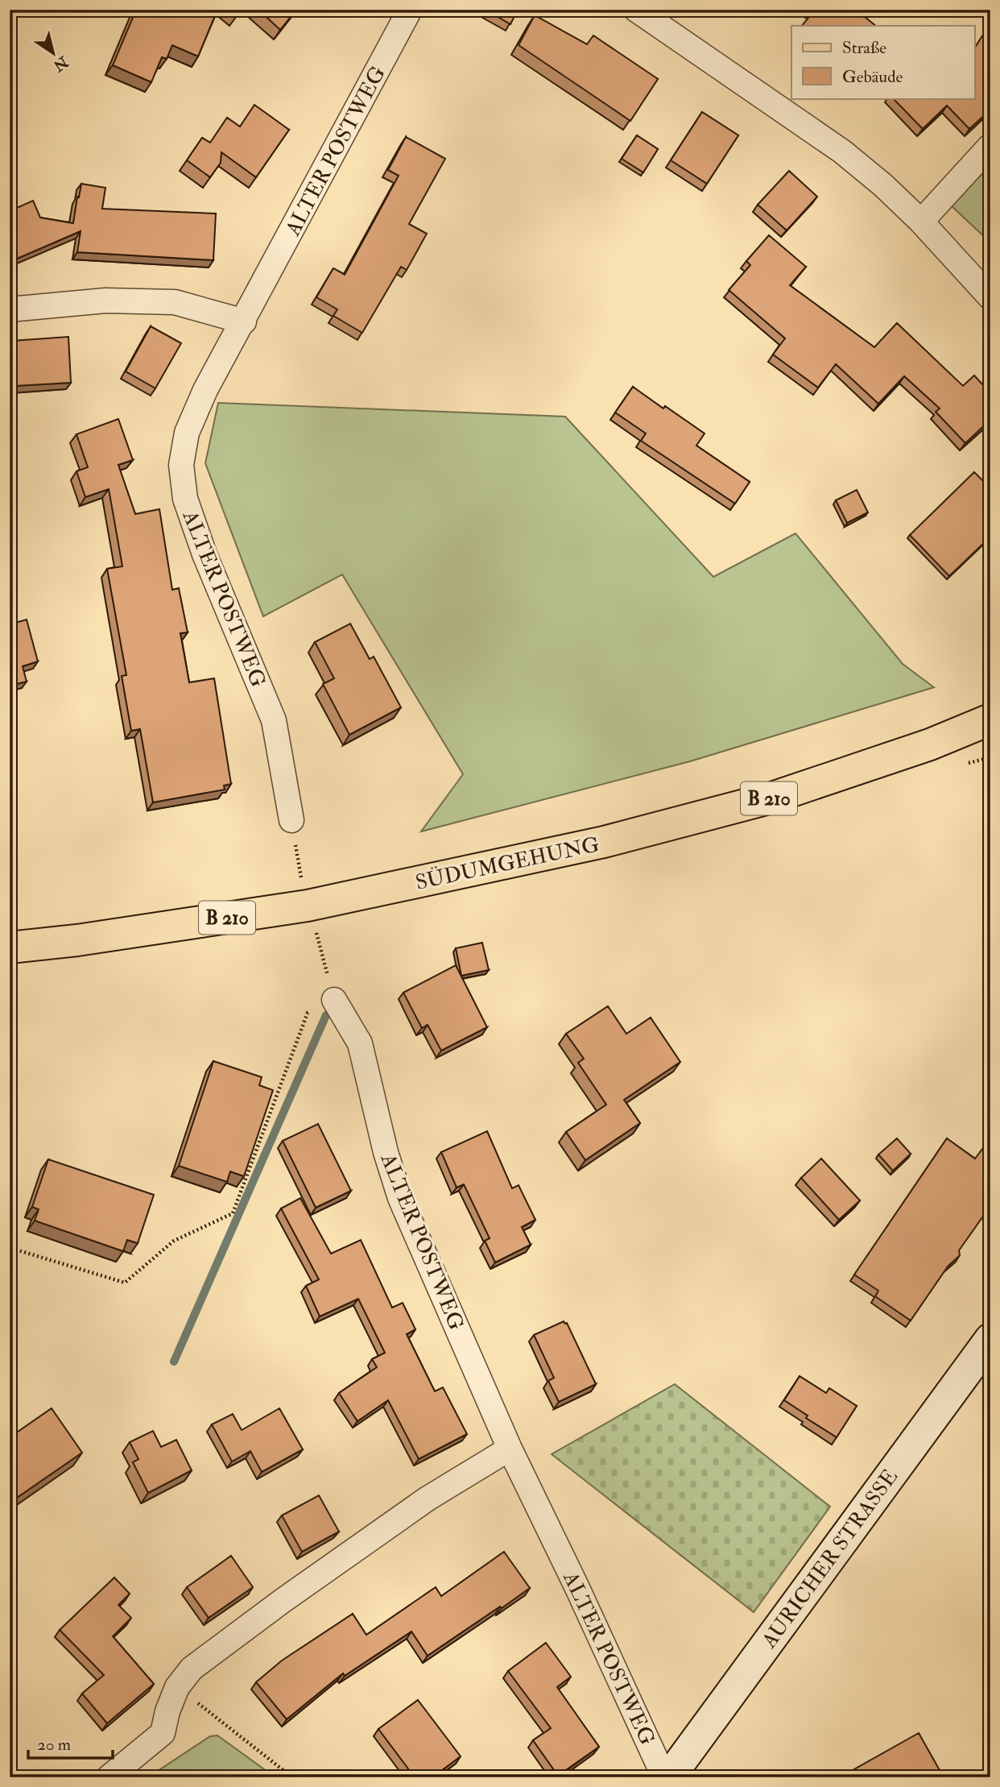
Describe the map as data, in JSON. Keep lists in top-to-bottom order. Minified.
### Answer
{"streets":{"main road":["B 210","SÜDUMGEHUNG"],"street":["ALTER POSTWEG","AURICHER STRASSE"]},"legend":["Straße","Gebäude"],"scale_bar":"20 m","north":"bottom right"}
